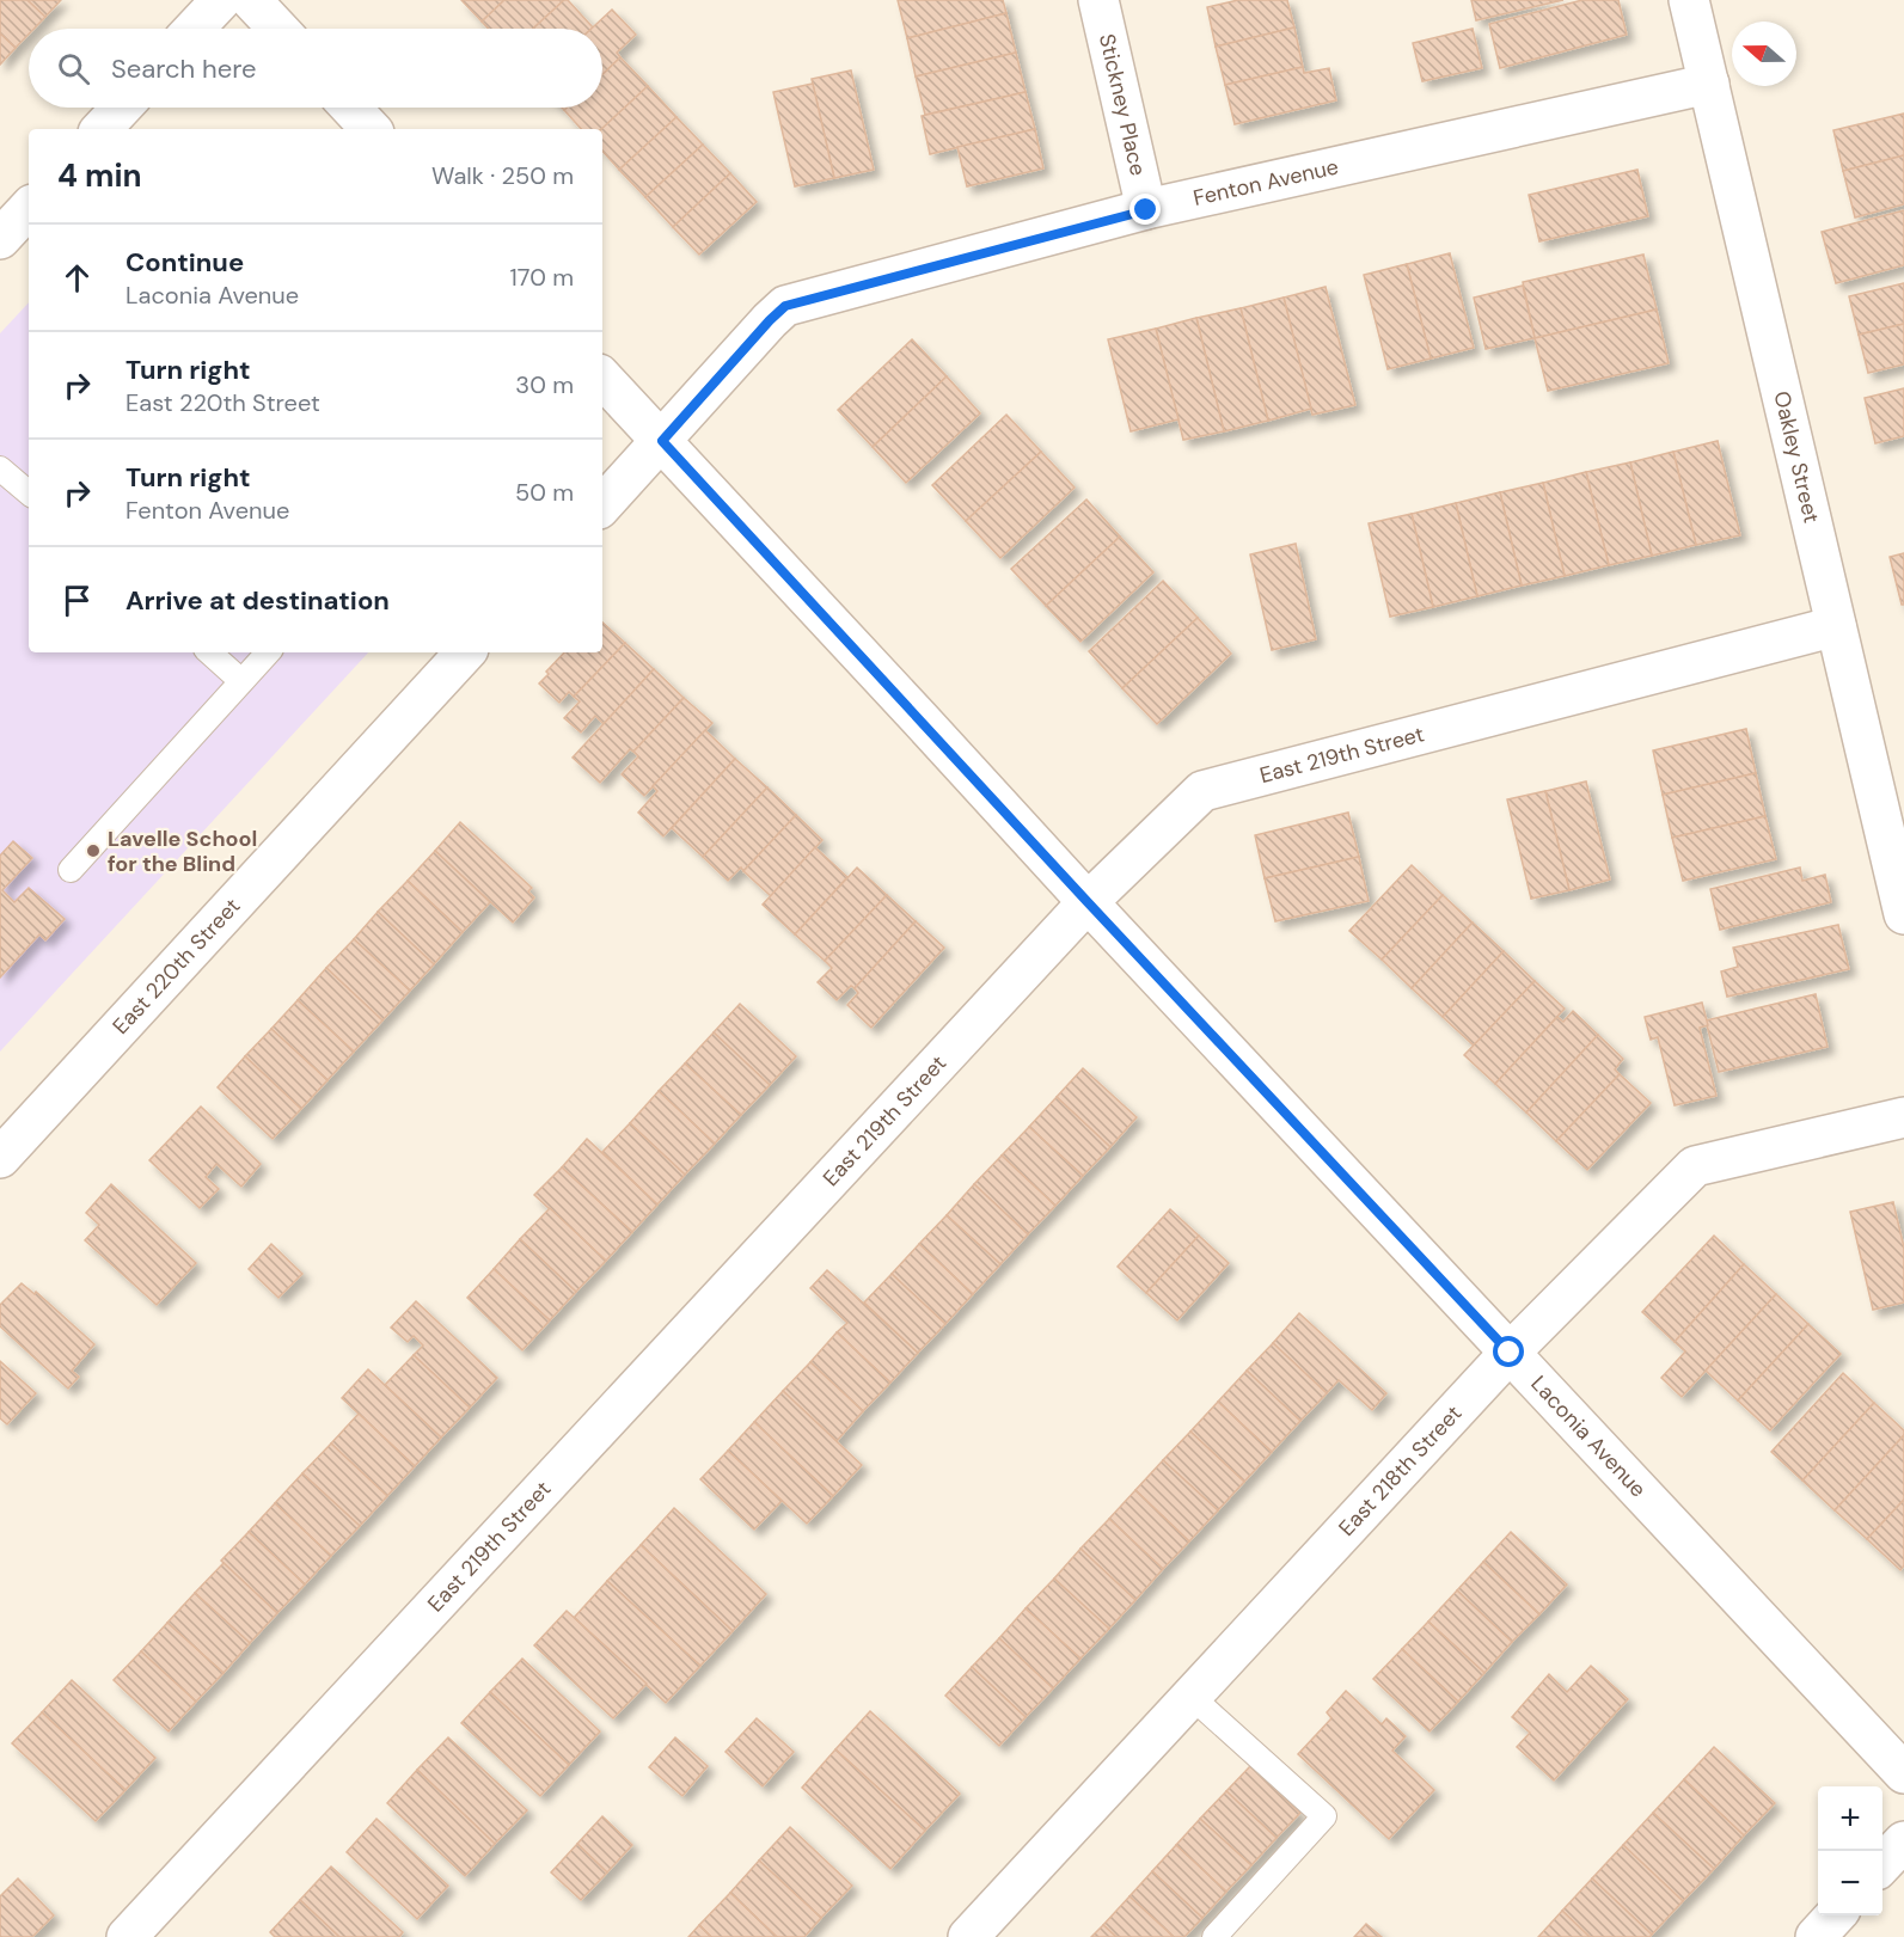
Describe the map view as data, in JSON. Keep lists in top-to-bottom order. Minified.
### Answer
{"streets":{"street":["Stickney Place","Fenton Avenue","Oakley Street","East 219th Street","East 220th Street","Laconia Avenue","East 218th Street"]},"crossings":[["Stickney Place","Fenton Avenue"],["Fenton Avenue","Oakley Street"],["Fenton Avenue","Laconia Avenue"],["Oakley Street","East 219th Street"],["East 219th Street","Laconia Avenue"],["Laconia Avenue","East 218th Street"]],"places":["Lavelle School for the Blind"],"north":"left","page":{"search":"Search here","heading":["4 min","Walk · 250 m"],"list":[["Continue","Laconia Avenue","170 m"],["Turn right","East 220th Street","30 m"],["Turn right","Fenton Avenue","50 m"],"Arrive at destination"],"map_buttons":["+","−"]}}
